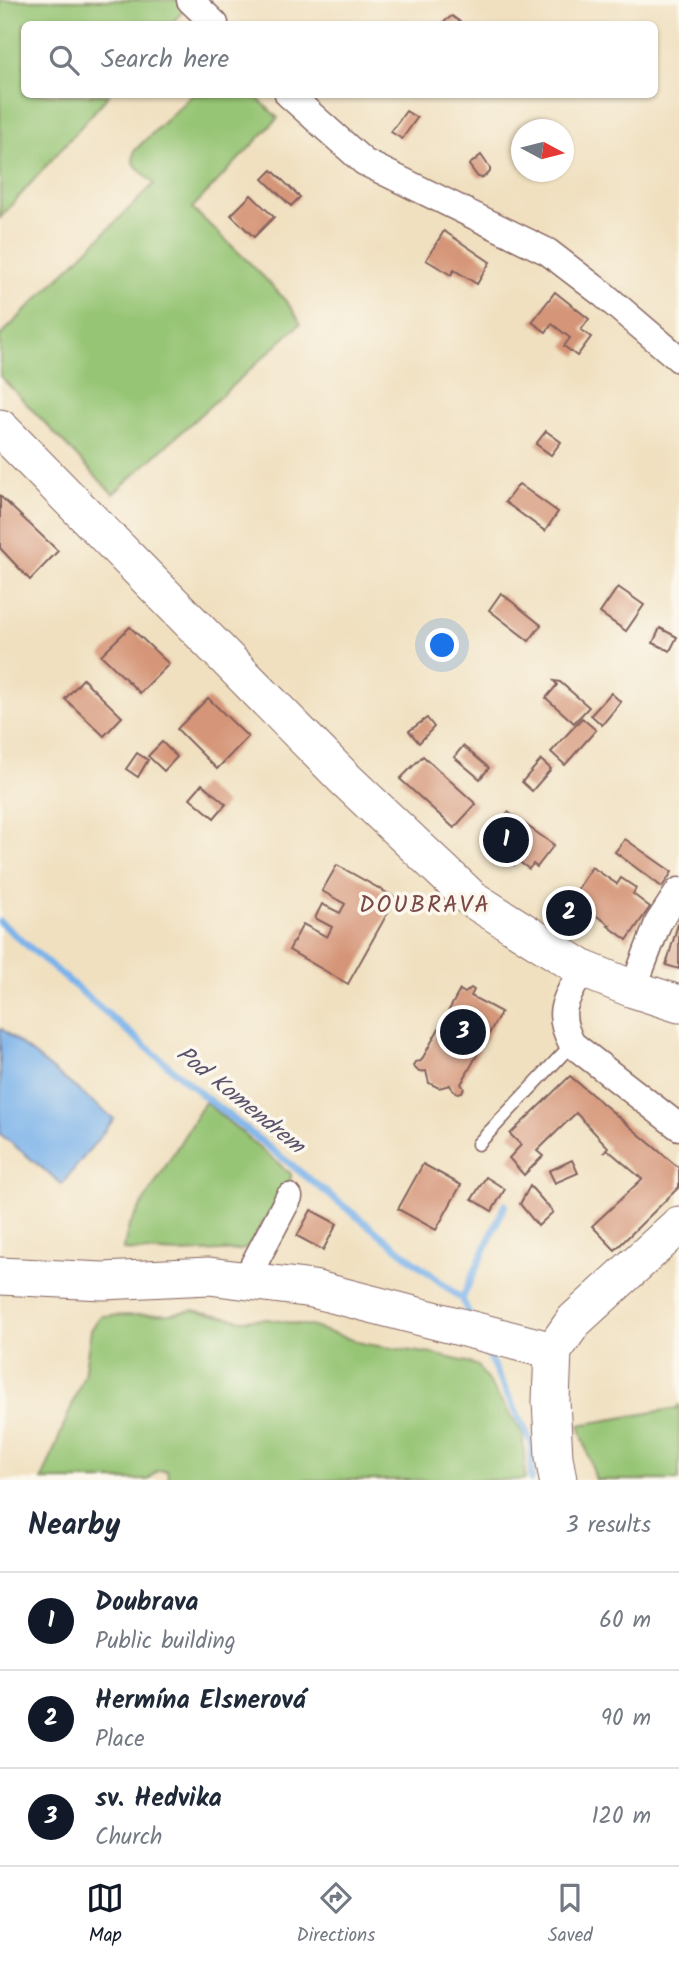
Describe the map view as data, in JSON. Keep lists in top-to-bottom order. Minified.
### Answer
{"districts":["DOUBRAVA"],"water":["Pod Komendrem"],"north":"right","page":{"search":"Search here","pins":["1","2","3"],"heading":["Nearby","3 results"],"list":[{"mark":"1","name":"Doubrava","note":"Public building","value":"60 m"},{"mark":"2","name":"Hermína Elsnerová","note":"Place","value":"90 m"},{"mark":"3","name":"sv. Hedvika","note":"Church","value":"120 m"}],"nav":["Map","Directions","Saved"]}}
